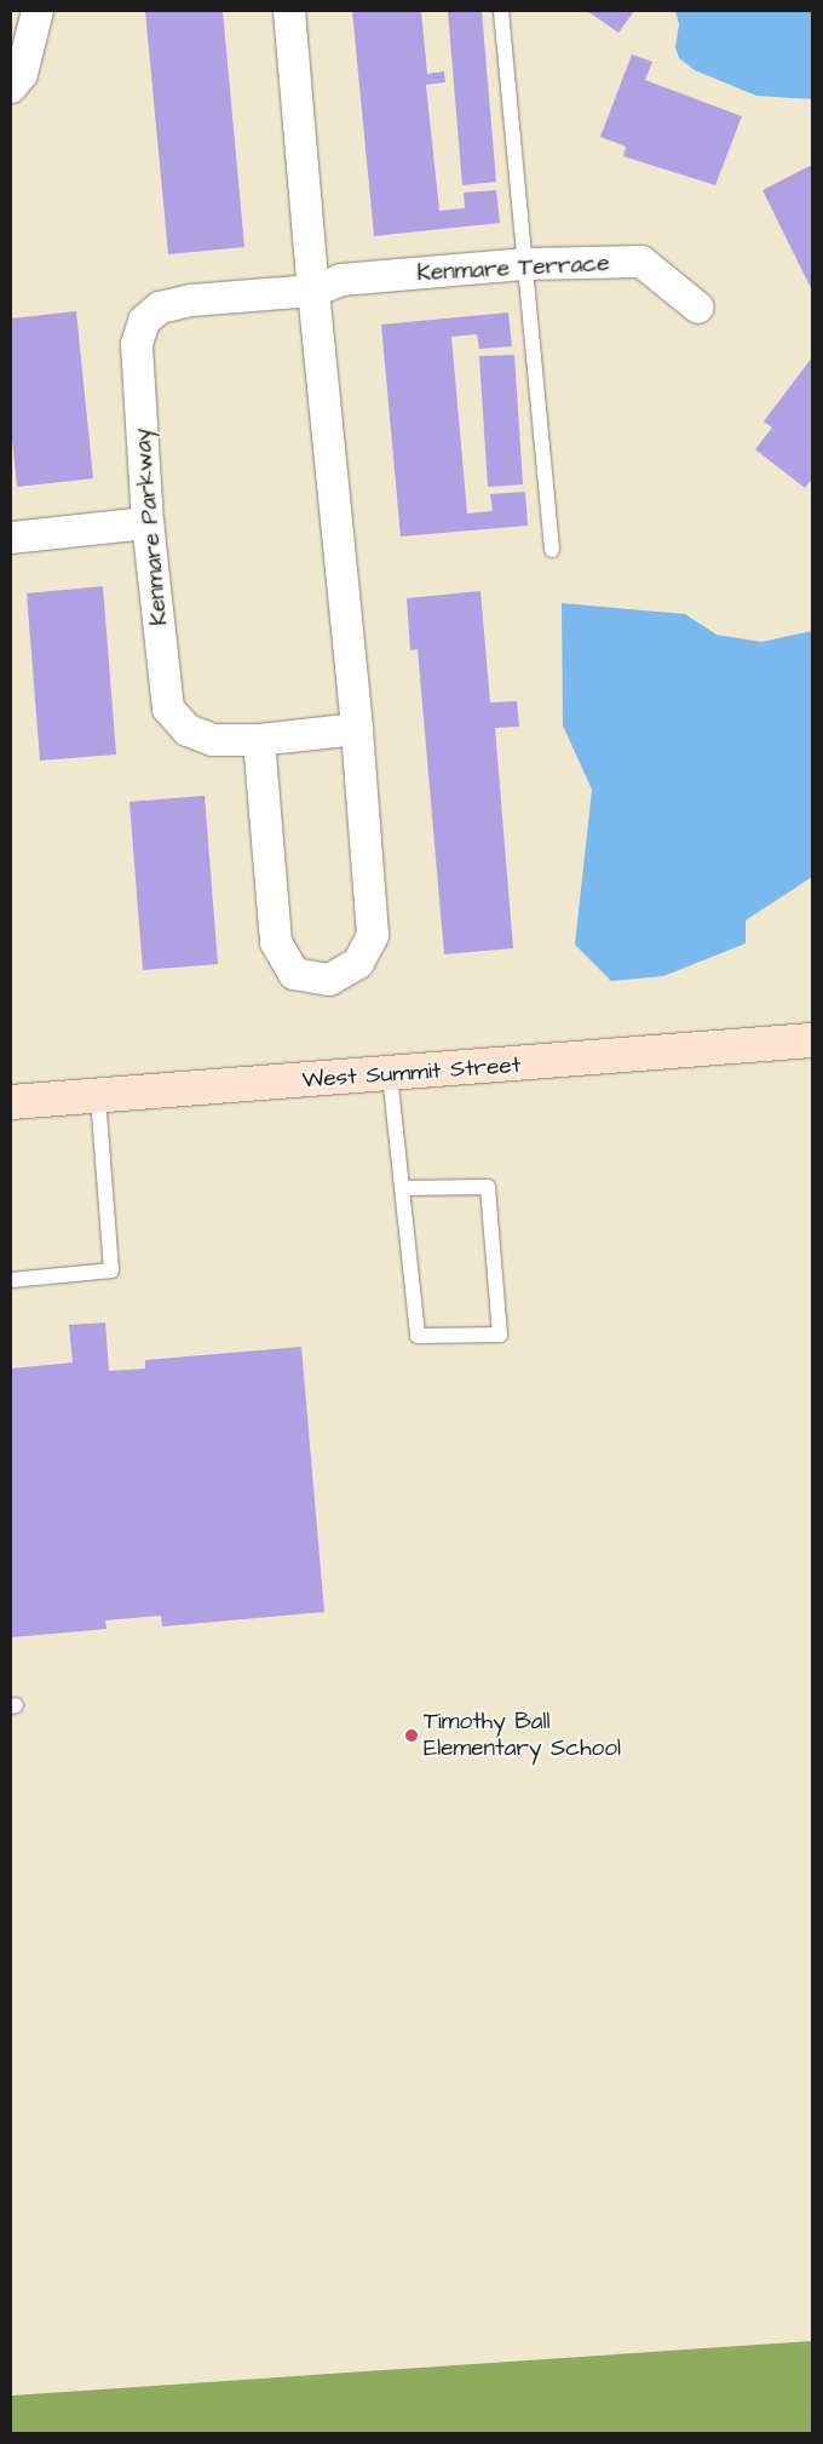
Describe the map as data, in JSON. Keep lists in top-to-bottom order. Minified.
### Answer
{"streets":{"street":["Kenmare Terrace","Kenmare Parkway","West Summit Street"]},"crossings":[["Kenmare Terrace","Kenmare Parkway"]],"places":["Timothy Ball Elementary School"]}
